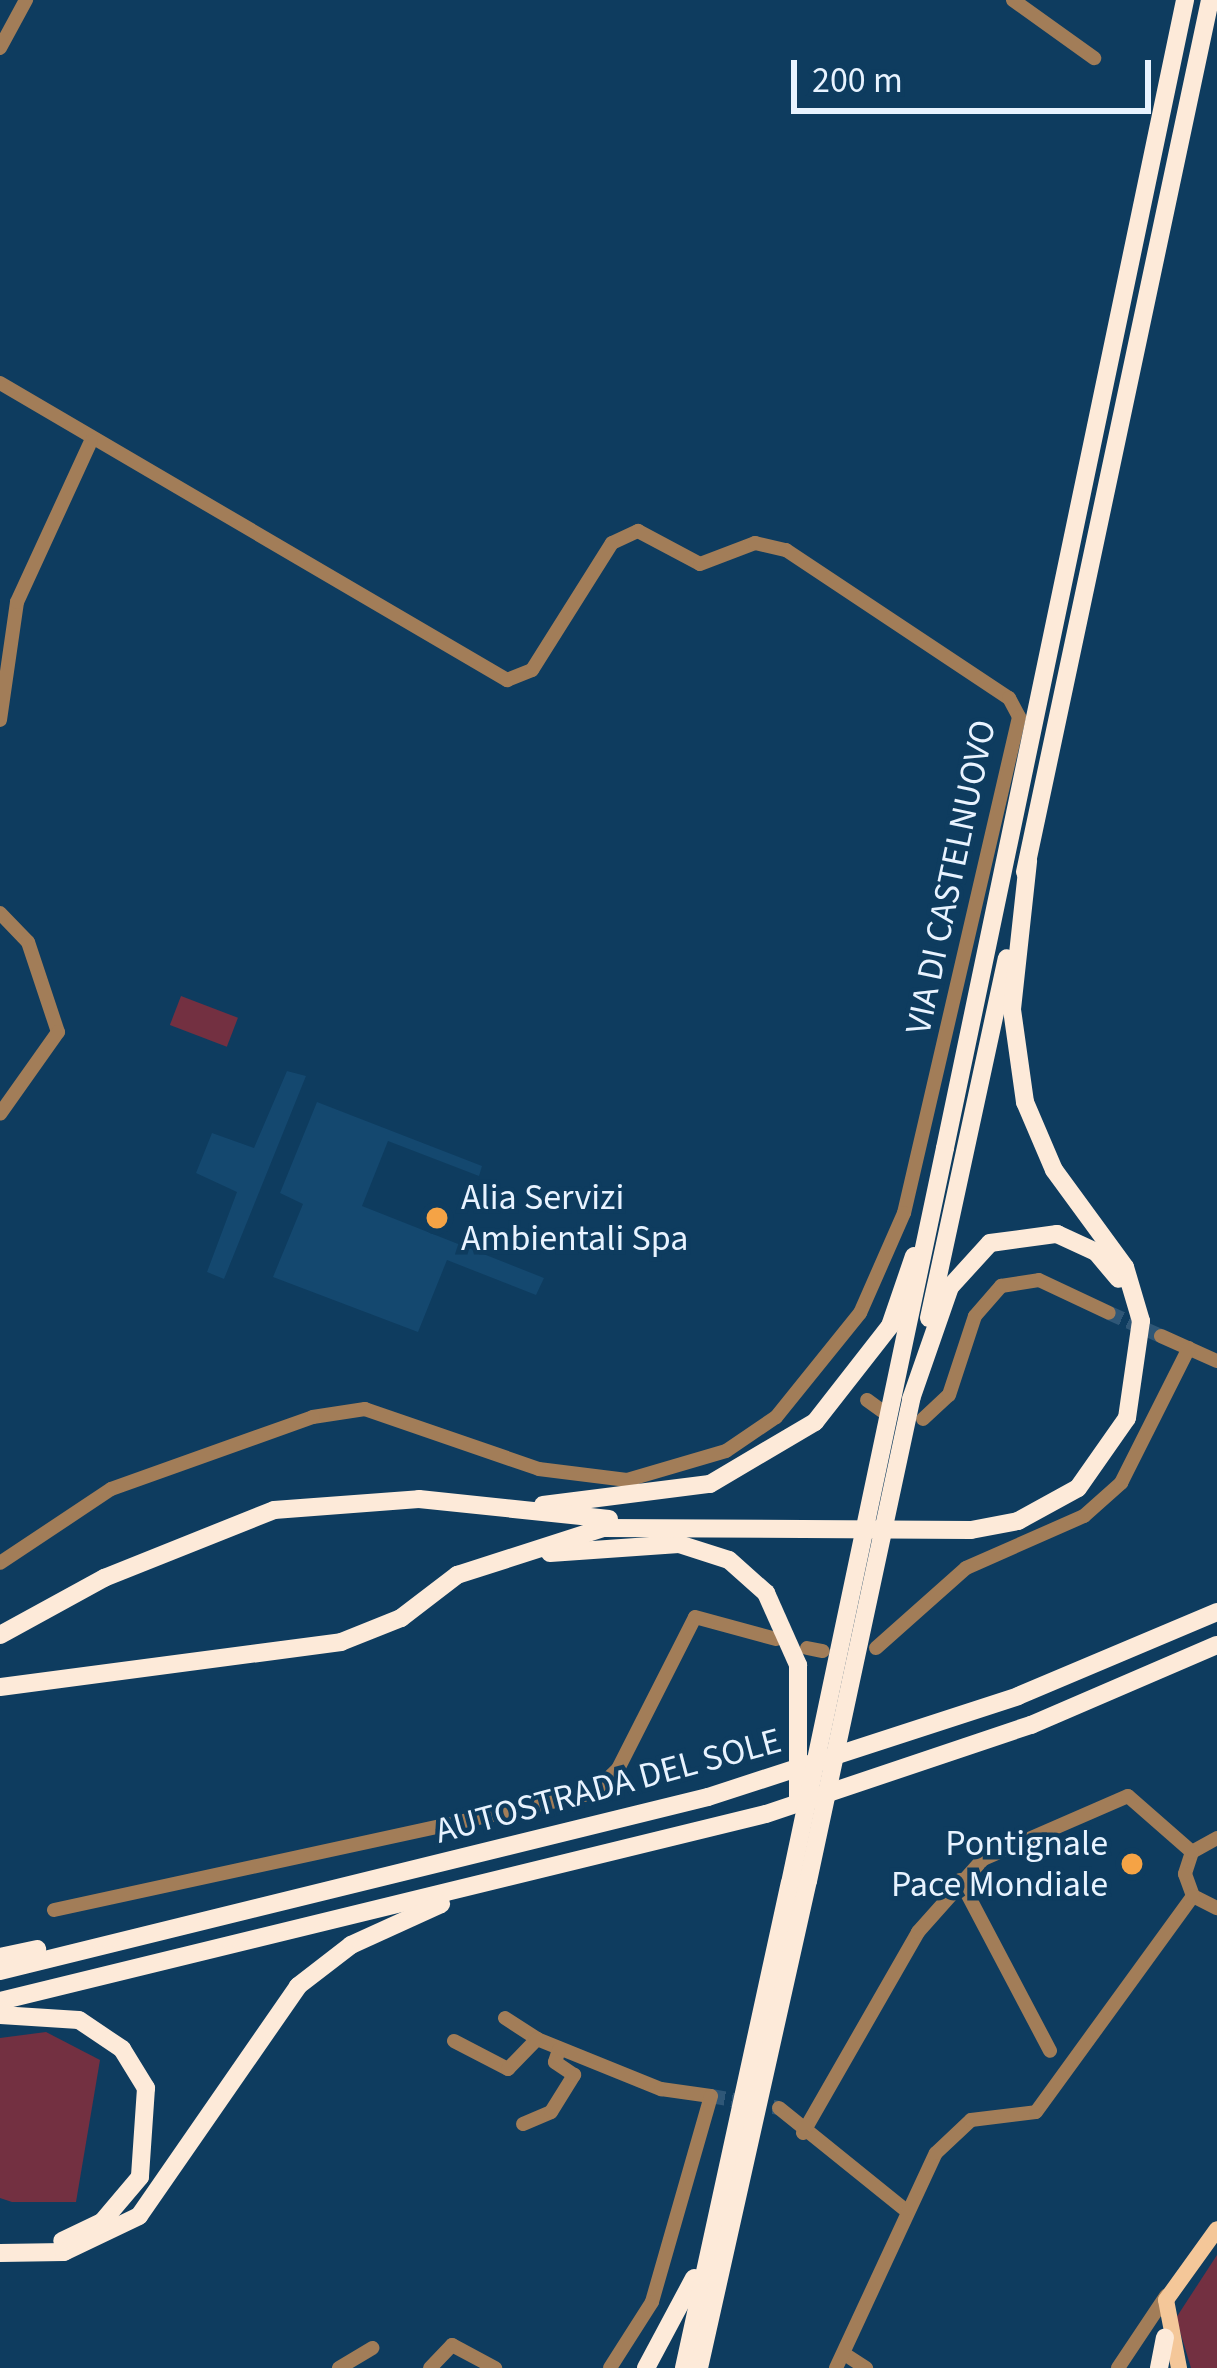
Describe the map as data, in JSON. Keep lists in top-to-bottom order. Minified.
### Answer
{"streets":{"highway":["AUTOSTRADA DEL SOLE"],"street":["VIA DI CASTELNUOVO"]},"places":["Alia Servizi Ambientali Spa","Pontignale Pace Mondiale"],"scale_bar":"200 m"}
